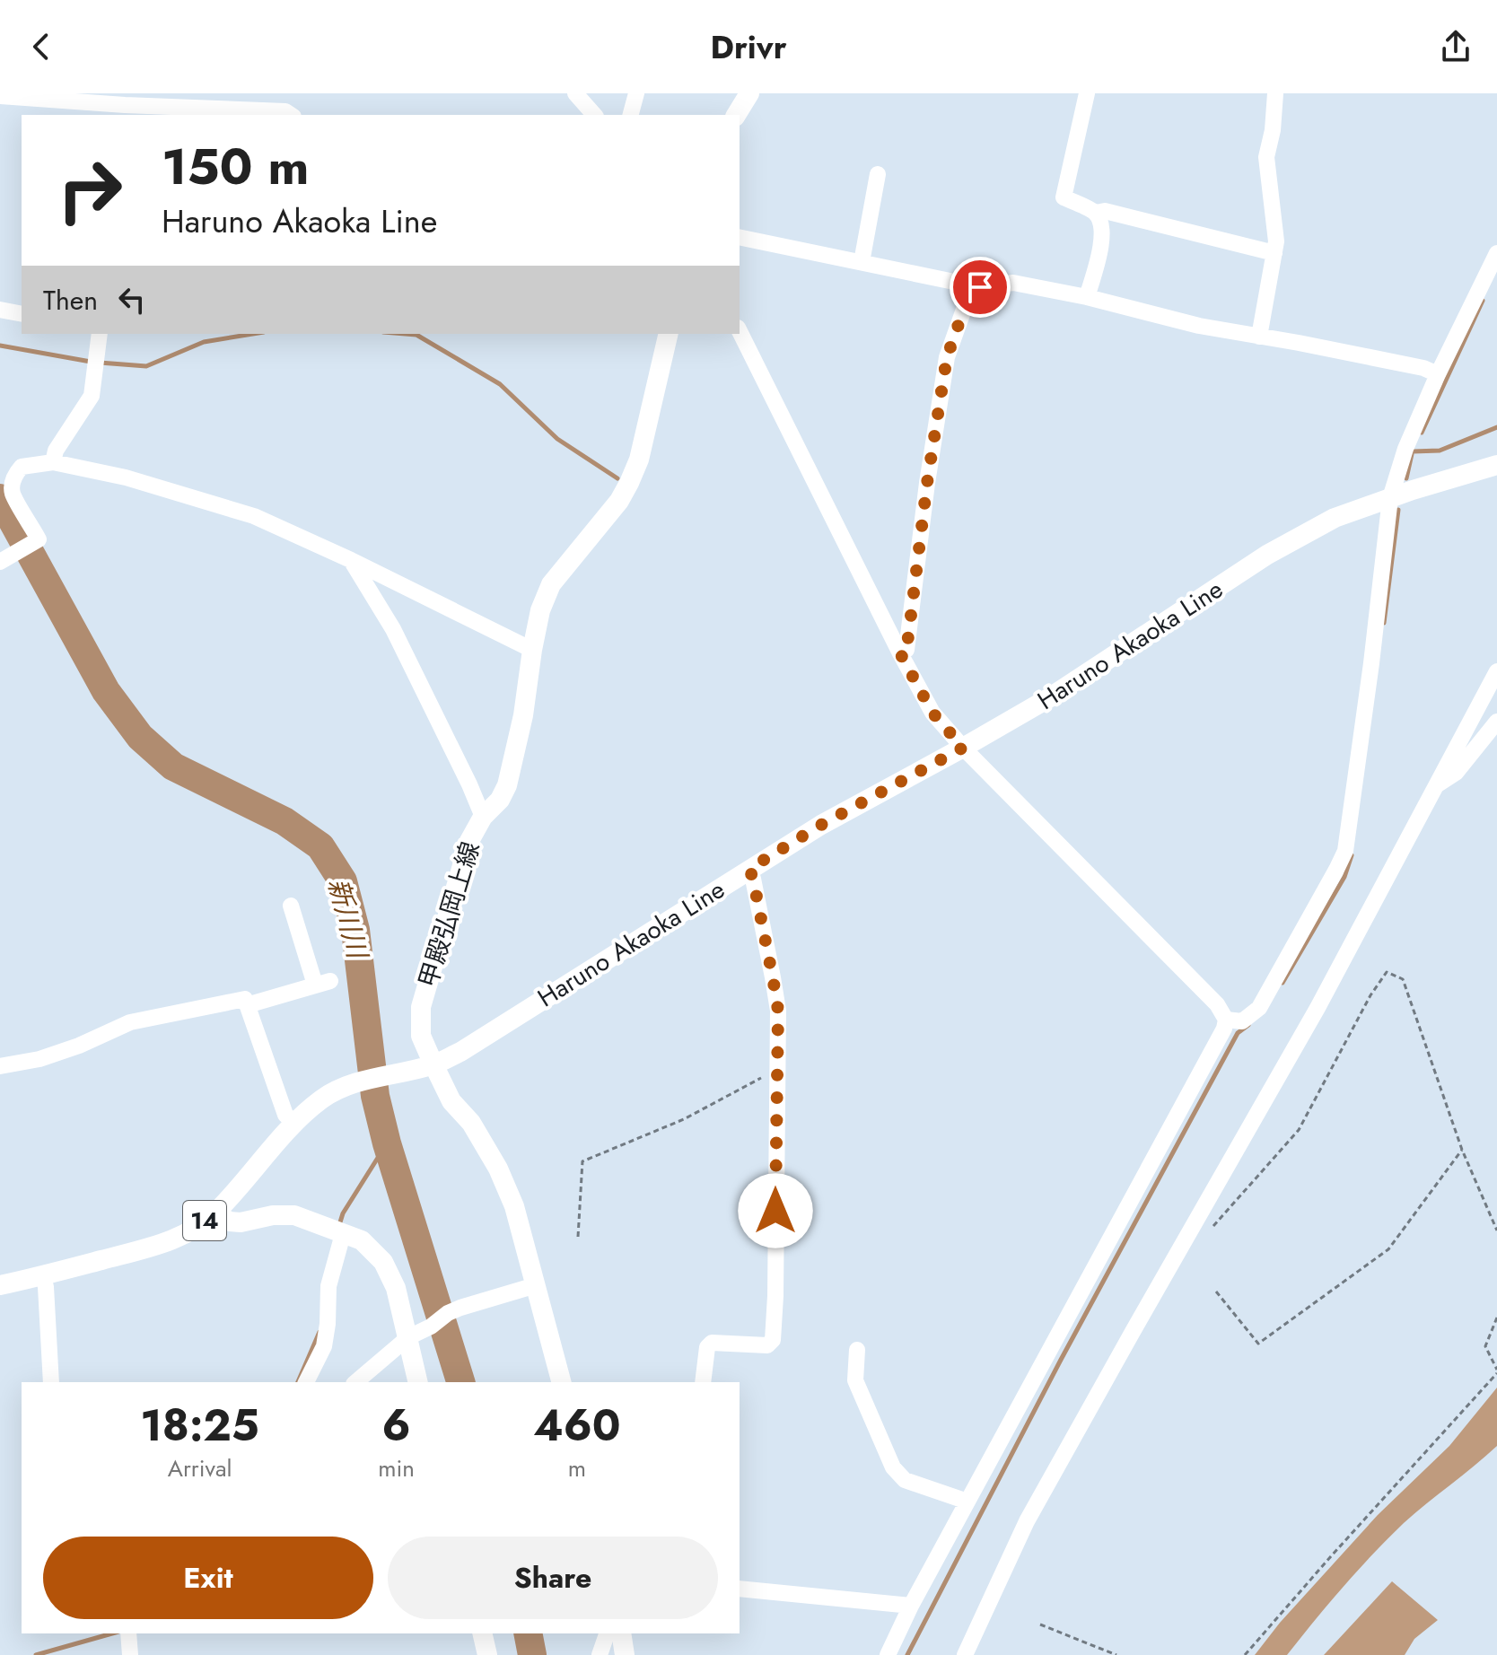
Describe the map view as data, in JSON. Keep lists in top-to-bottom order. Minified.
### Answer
{"streets":{"main road":["Haruno Akaoka Line","甲殿弘岡上線","14"]},"crossings":[["Haruno Akaoka Line","甲殿弘岡上線"]],"water":["新川川"],"page":{"header":"Drivr","turn":["150 m","Haruno Akaoka Line"],"then":"Then","eta":["18:25","Arrival","6","min","460","m"],"buttons":["Exit","Share"]}}
